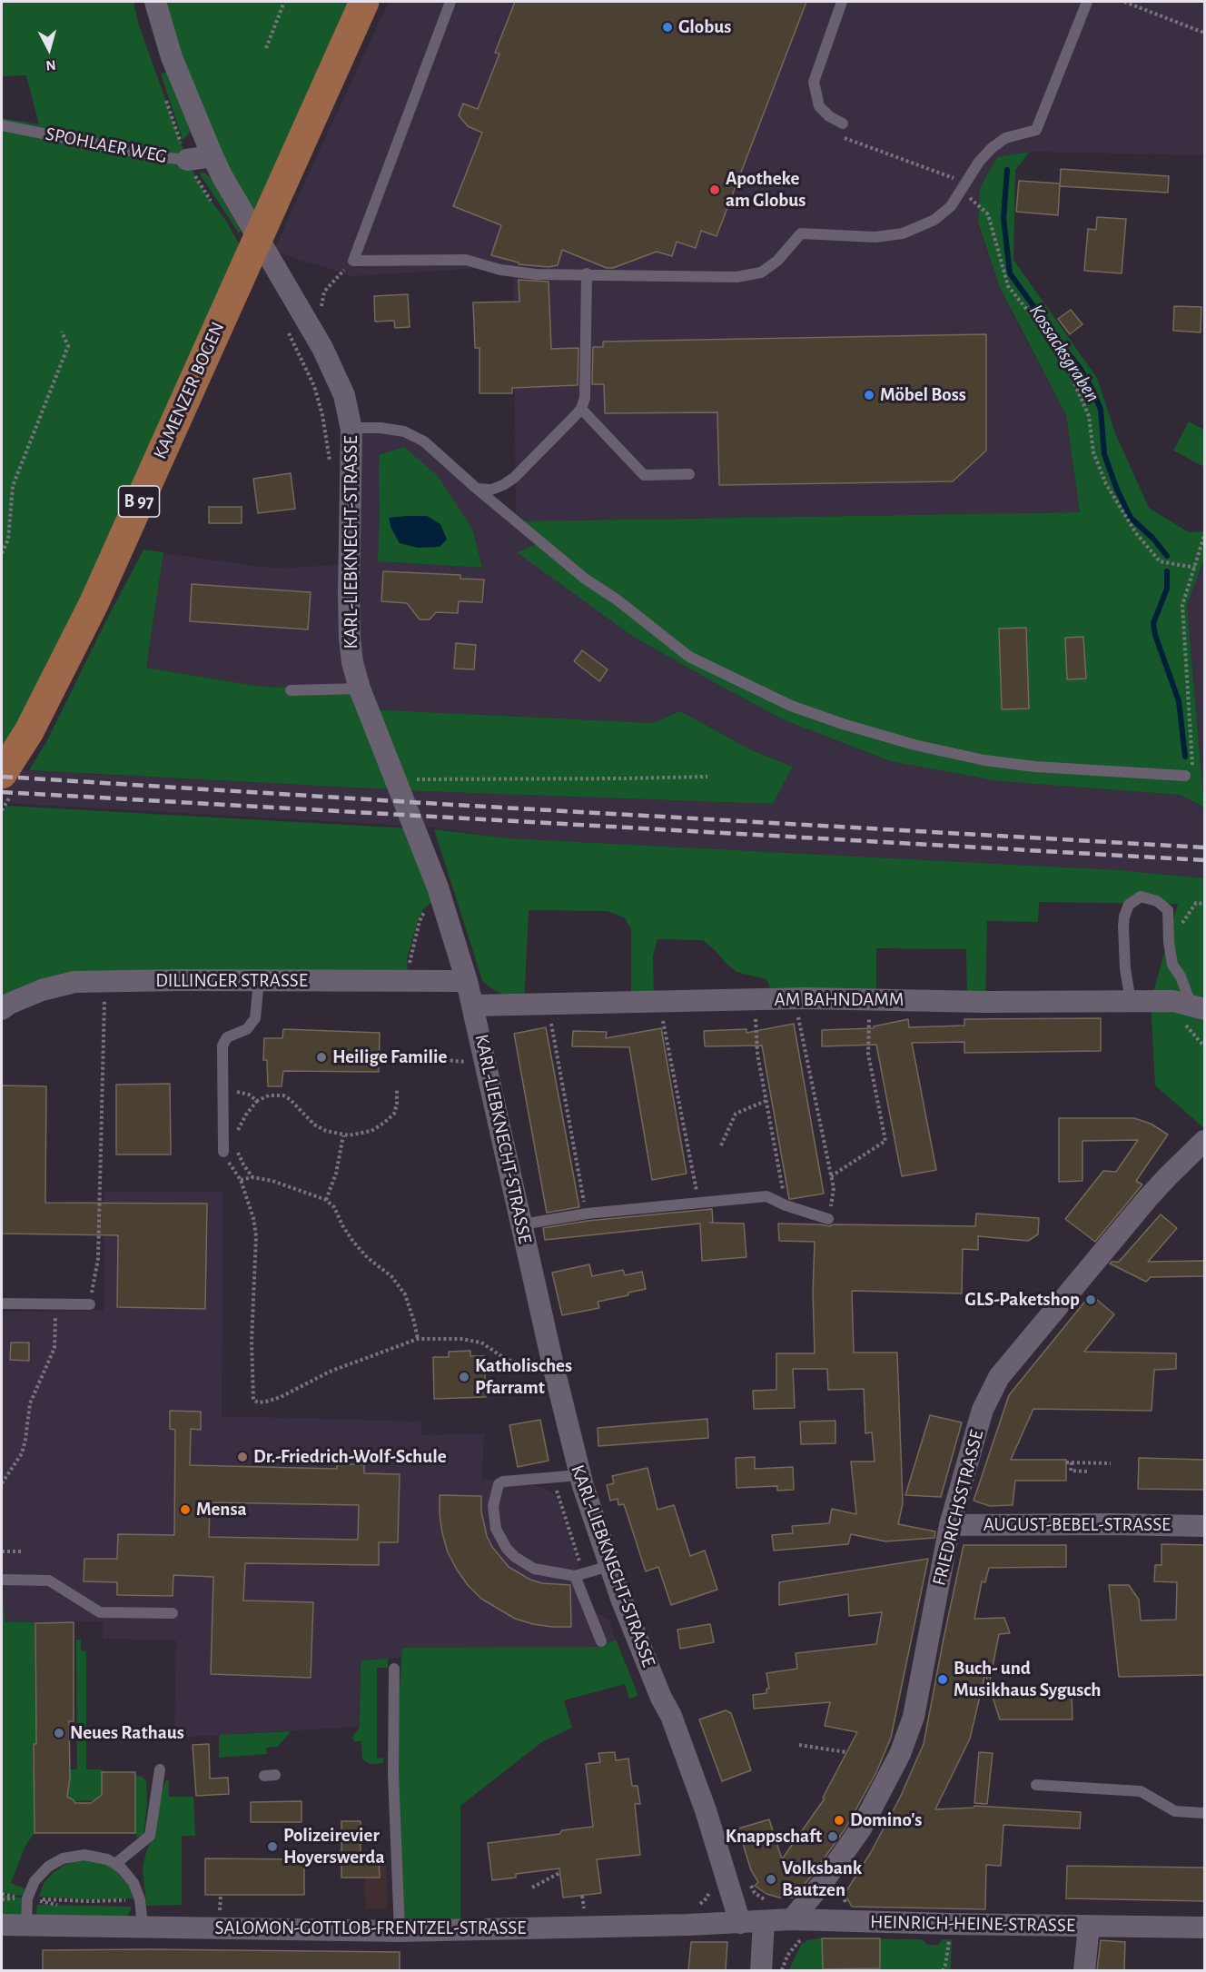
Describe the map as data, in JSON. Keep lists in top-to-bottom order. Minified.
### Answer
{"streets":{"main road":["KAMENZER BOGEN","B 97"],"street":["SPOHLAER WEG","KARL-LIEBKNECHT-STRASSE","DILLINGER STRASSE","AM BAHNDAMM","FRIEDRICHSSTRASSE","AUGUST-BEBEL-STRASSE","HEINRICH-HEINE-STRASSE","SALOMON-GOTTLOB-FRENTZEL-STRASSE"]},"crossings":[["SPOHLAER WEG","KARL-LIEBKNECHT-STRASSE"],["KARL-LIEBKNECHT-STRASSE","DILLINGER STRASSE"],["KARL-LIEBKNECHT-STRASSE","AM BAHNDAMM"],["KARL-LIEBKNECHT-STRASSE","HEINRICH-HEINE-STRASSE"],["KARL-LIEBKNECHT-STRASSE","SALOMON-GOTTLOB-FRENTZEL-STRASSE"],["FRIEDRICHSSTRASSE","AUGUST-BEBEL-STRASSE"],["FRIEDRICHSSTRASSE","HEINRICH-HEINE-STRASSE"],["HEINRICH-HEINE-STRASSE","SALOMON-GOTTLOB-FRENTZEL-STRASSE"]],"water":["Kossacksgraben"],"places":["Globus","Apotheke am Globus","Möbel Boss","Heilige Familie","GLS-Paketshop","Katholisches Pfarramt","Dr.-Friedrich-Wolf-Schule","Mensa","Buch- und Musikhaus Sygusch","Neues Rathaus","Domino's","Knappschaft","Polizeirevier Hoyerswerda","Volksbank Bautzen"],"north":"bottom"}
